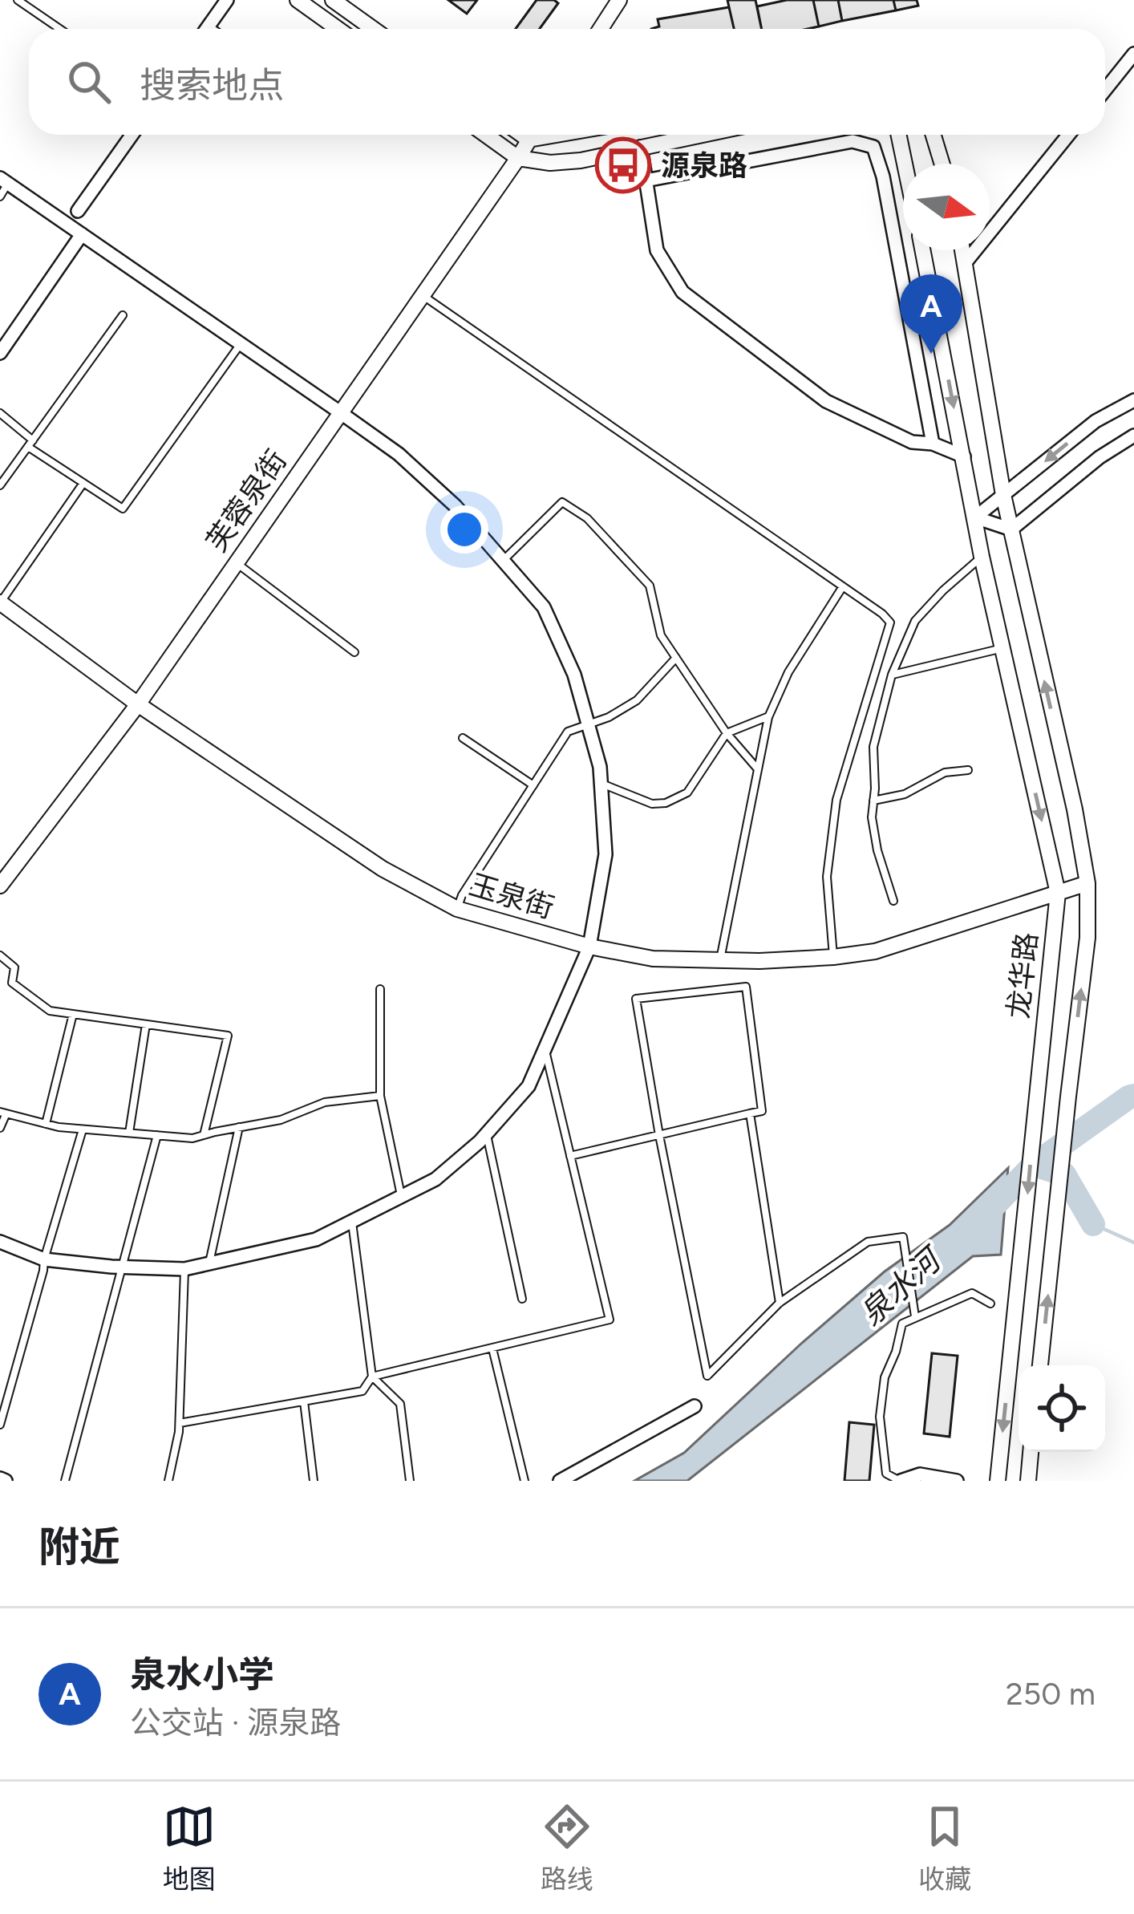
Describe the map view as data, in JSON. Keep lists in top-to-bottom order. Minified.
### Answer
{"streets":{"street":["芙蓉泉街","玉泉街","龙华路"]},"crossings":[["芙蓉泉街","玉泉街"],["玉泉街","龙华路"]],"water":["泉水河"],"places":{"bus stop":["源泉路"]},"north":"right","page":{"search":"搜索地点","pins":"A","heading":"附近","list":[{"mark":"A","name":"泉水小学","note":"公交站 · 源泉路","value":"250 m"}],"nav":["地图","路线","收藏"]}}
